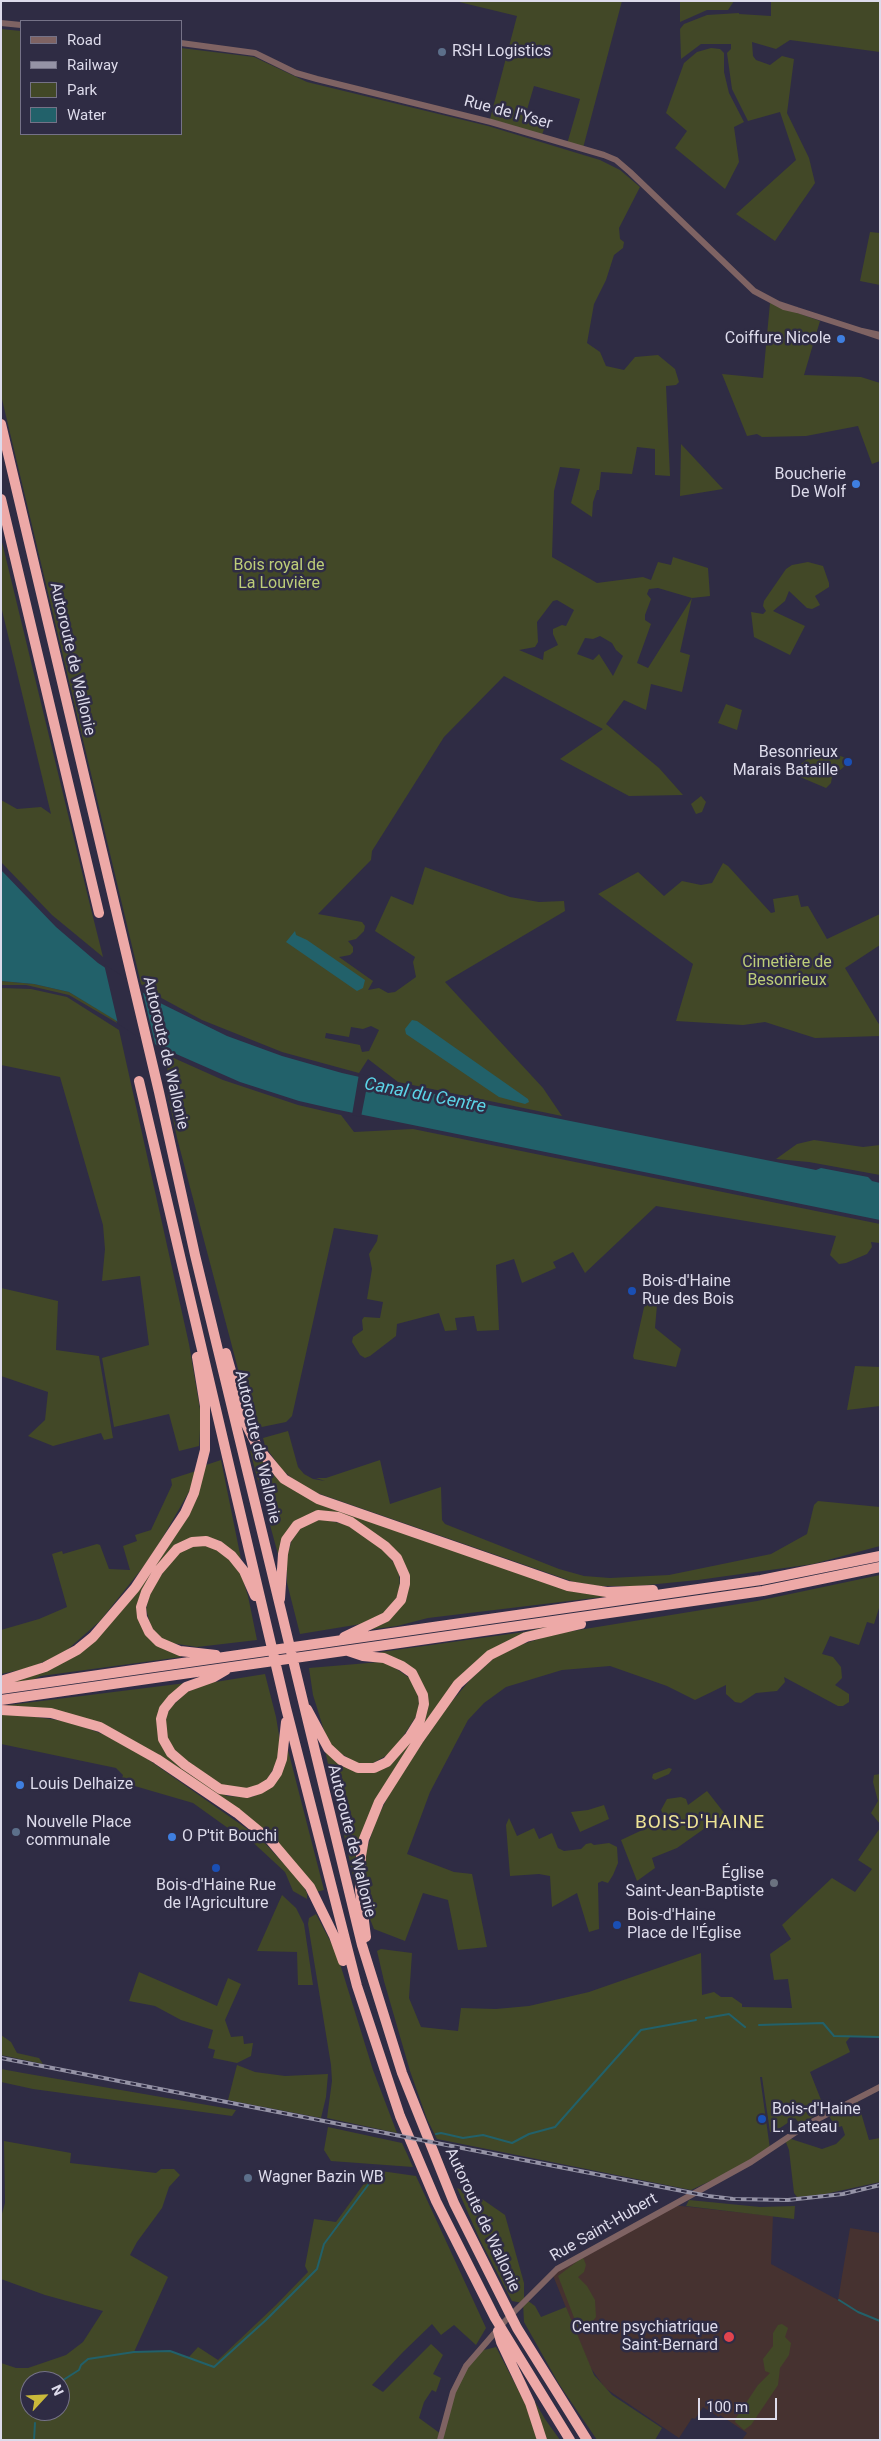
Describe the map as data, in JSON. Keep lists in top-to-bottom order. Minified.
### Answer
{"streets":{"highway":["Autoroute de Wallonie"],"street":["Rue de l'Yser","Rue Saint-Hubert"]},"districts":["BOIS-D'HAINE"],"water":["Canal du Centre"],"parks":["Bois royal de La Louvière","Cimetière de Besonrieux"],"places":["RSH Logistics","Coiffure Nicole","Boucherie De Wolf","Besonrieux Marais Bataille","Bois-d'Haine Rue des Bois","Louis Delhaize","Nouvelle Place communale","O P'tit Bouchi","Bois-d'Haine Rue de l'Agriculture","Église Saint-Jean-Baptiste","Bois-d'Haine Place de l'Église","Bois-d'Haine L. Lateau","Wagner Bazin WB","Centre psychiatrique Saint-Bernard"],"legend":["Road","Railway","Park","Water"],"scale_bar":"100 m","north":"top right"}
